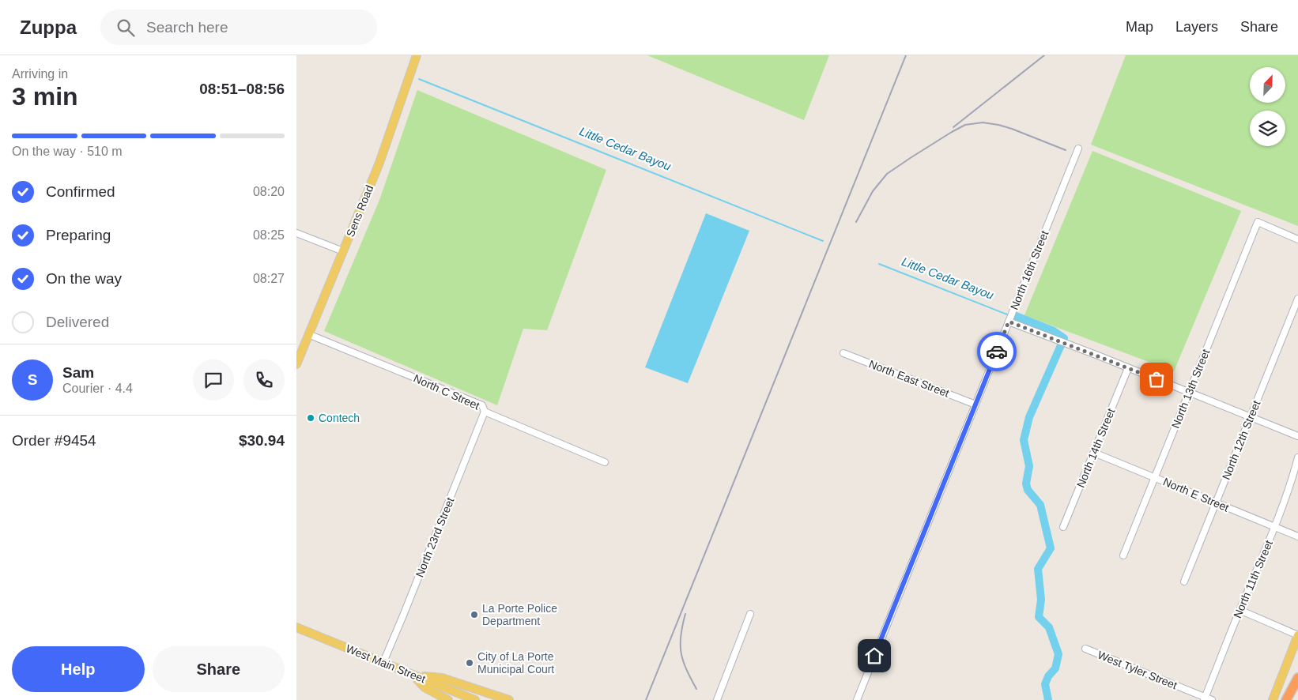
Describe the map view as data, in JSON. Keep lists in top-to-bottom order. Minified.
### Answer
{"streets":{"main road":["Sens Road","West Main Street"],"street":["North 16th Street","North East Street","North 13th Street","North C Street","North 12th Street","North 14th Street","North E Street","North 23rd Street","North 11th Street","West Tyler Street"]},"crossings":[["Sens Road","North C Street"],["North 16th Street","North East Street"],["North 13th Street","North E Street"],["North C Street","North 23rd Street"],["North 12th Street","North E Street"],["North 14th Street","North E Street"],["North E Street","North 11th Street"],["North 23rd Street","West Main Street"],["North 11th Street","West Tyler Street"]],"water":["Little Cedar Bayou"],"places":["Contech","La Porte Police Department","City of La Porte Municipal Court"],"north":"top right","page":{"header":"Zuppa","search":"Search here","nav":["Map","Layers","Share"],"heading":["3 min","Arriving in","08:51–08:56"],"panel":["Sam","Courier · 4.4","Order #9454","$30.94"],"bar":"On the way · 510 m","list":[["Confirmed","08:20"],["Preparing","08:25"],["On the way","08:27"],"Delivered"],"round":"S","buttons":["Help","Share"]}}
